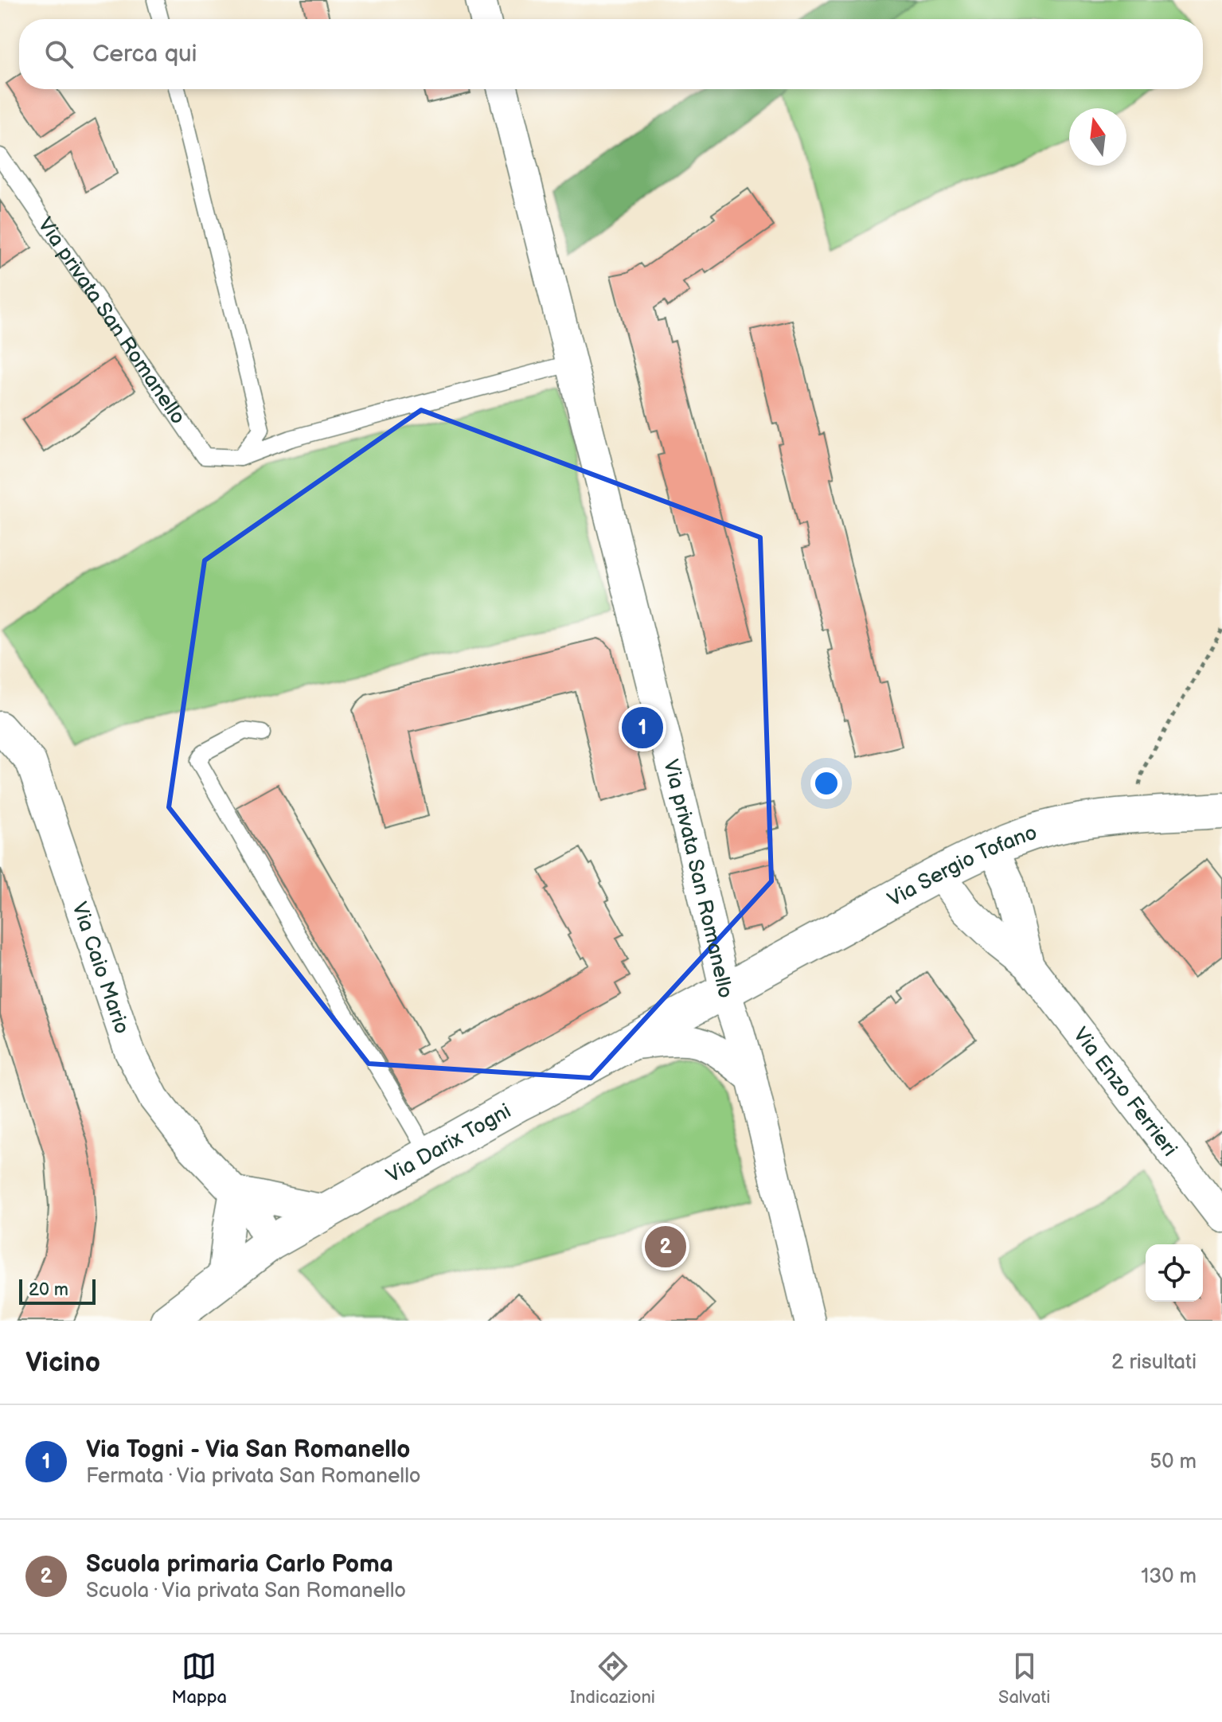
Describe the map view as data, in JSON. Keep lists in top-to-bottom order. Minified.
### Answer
{"streets":{"street":["Via privata San Romanello","Via Sergio Tofano","Via Caio Mario","Via Enzo Ferrieri","Via Darix Togni"]},"crossings":[["Via privata San Romanello","Via Sergio Tofano"],["Via privata San Romanello","Via Darix Togni"],["Via Sergio Tofano","Via Enzo Ferrieri"],["Via Sergio Tofano","Via Darix Togni"],["Via Caio Mario","Via Darix Togni"]],"scale_bar":"20 m","north":"top","page":{"search":"Cerca qui","pins":["1","2"],"scale":"20 m","heading":["Vicino","2 risultati"],"list":[{"mark":"1","name":"Via Togni - Via San Romanello","note":"Fermata · Via privata San Romanello","value":"50 m"},{"mark":"2","name":"Scuola primaria Carlo Poma","note":"Scuola · Via privata San Romanello","value":"130 m"}],"nav":["Mappa","Indicazioni","Salvati"]}}
